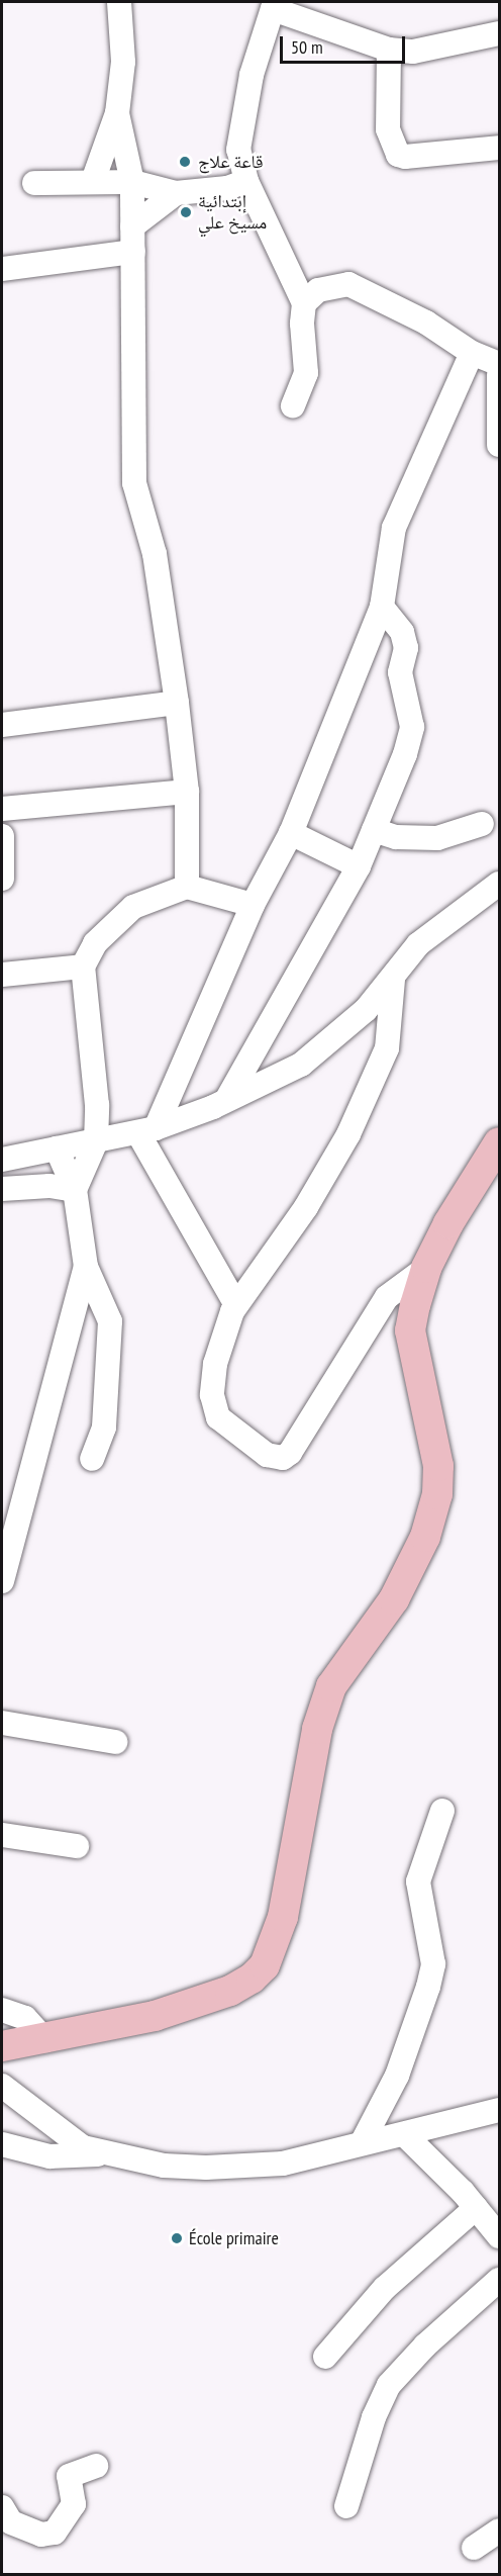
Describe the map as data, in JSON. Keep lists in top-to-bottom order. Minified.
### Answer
{"places":["قاعة علاج","إبتدائية مسيخ علي","École primaire"],"scale_bar":"50 m"}
